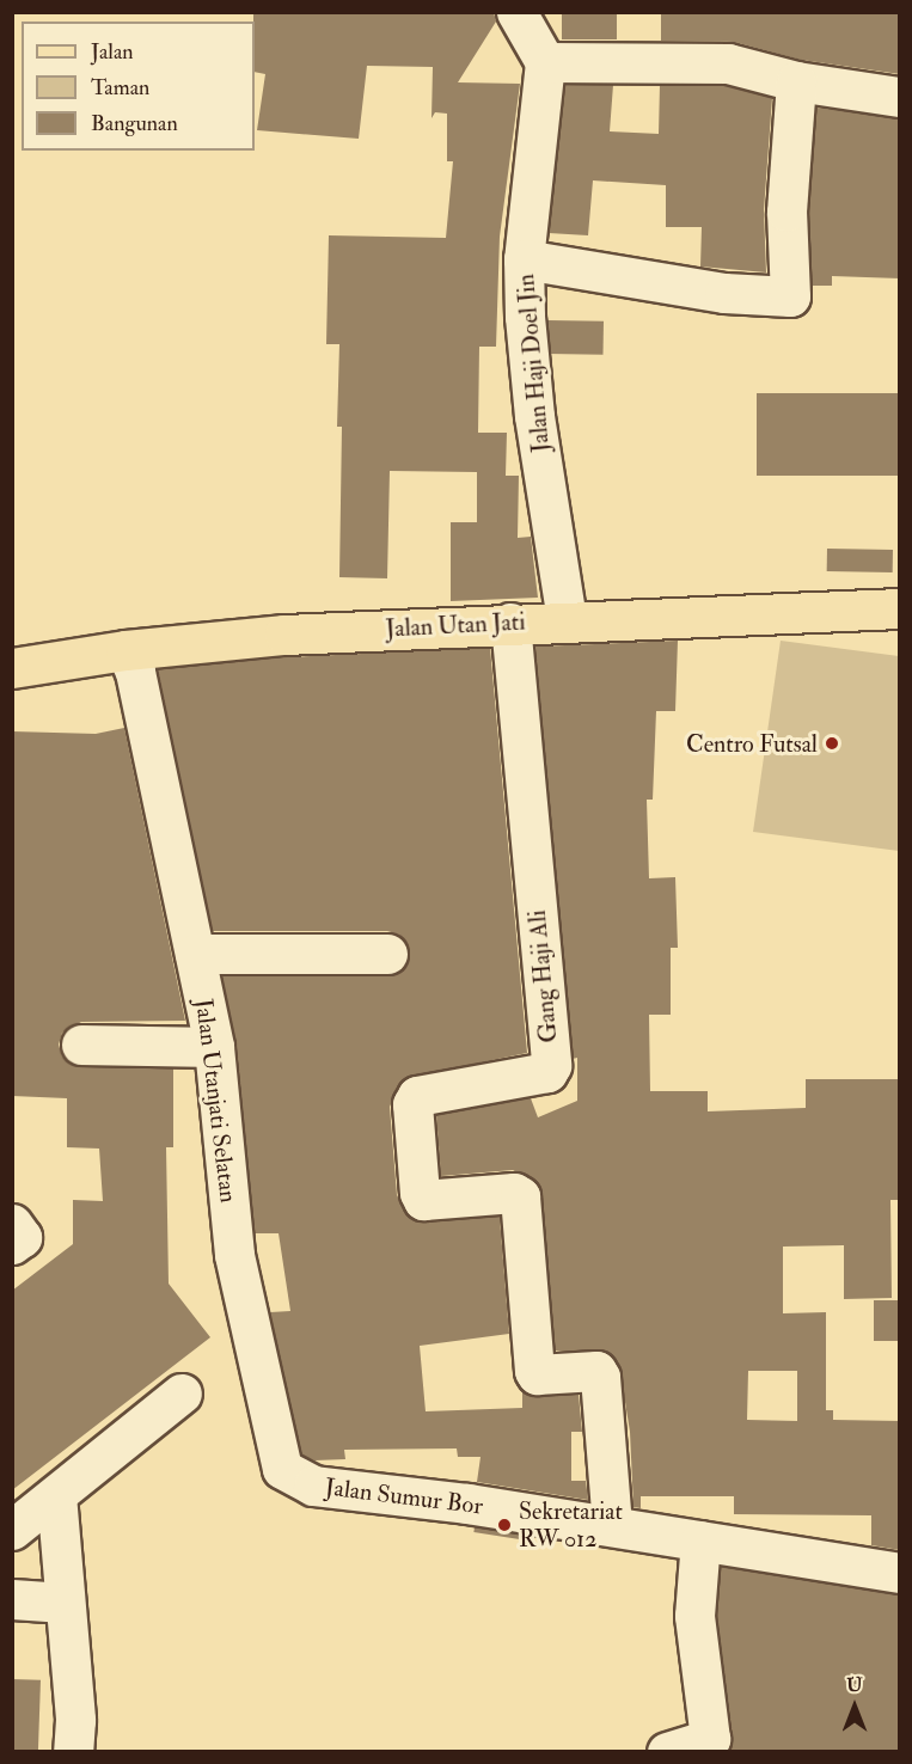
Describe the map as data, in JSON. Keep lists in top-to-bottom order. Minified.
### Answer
{"streets":{"main road":["Jalan Utan Jati"],"street":["Jalan Haji Doel Jin","Gang Haji Ali","Jalan Utanjati Selatan","Jalan Sumur Bor"]},"crossings":[["Jalan Haji Doel Jin","Jalan Utan Jati"],["Jalan Utan Jati","Gang Haji Ali"],["Jalan Utan Jati","Jalan Utanjati Selatan"],["Gang Haji Ali","Jalan Sumur Bor"],["Jalan Utanjati Selatan","Jalan Sumur Bor"]],"places":["Centro Futsal","Sekretariat RW 012"],"legend":["Jalan","Taman","Bangunan"],"north":"top"}
